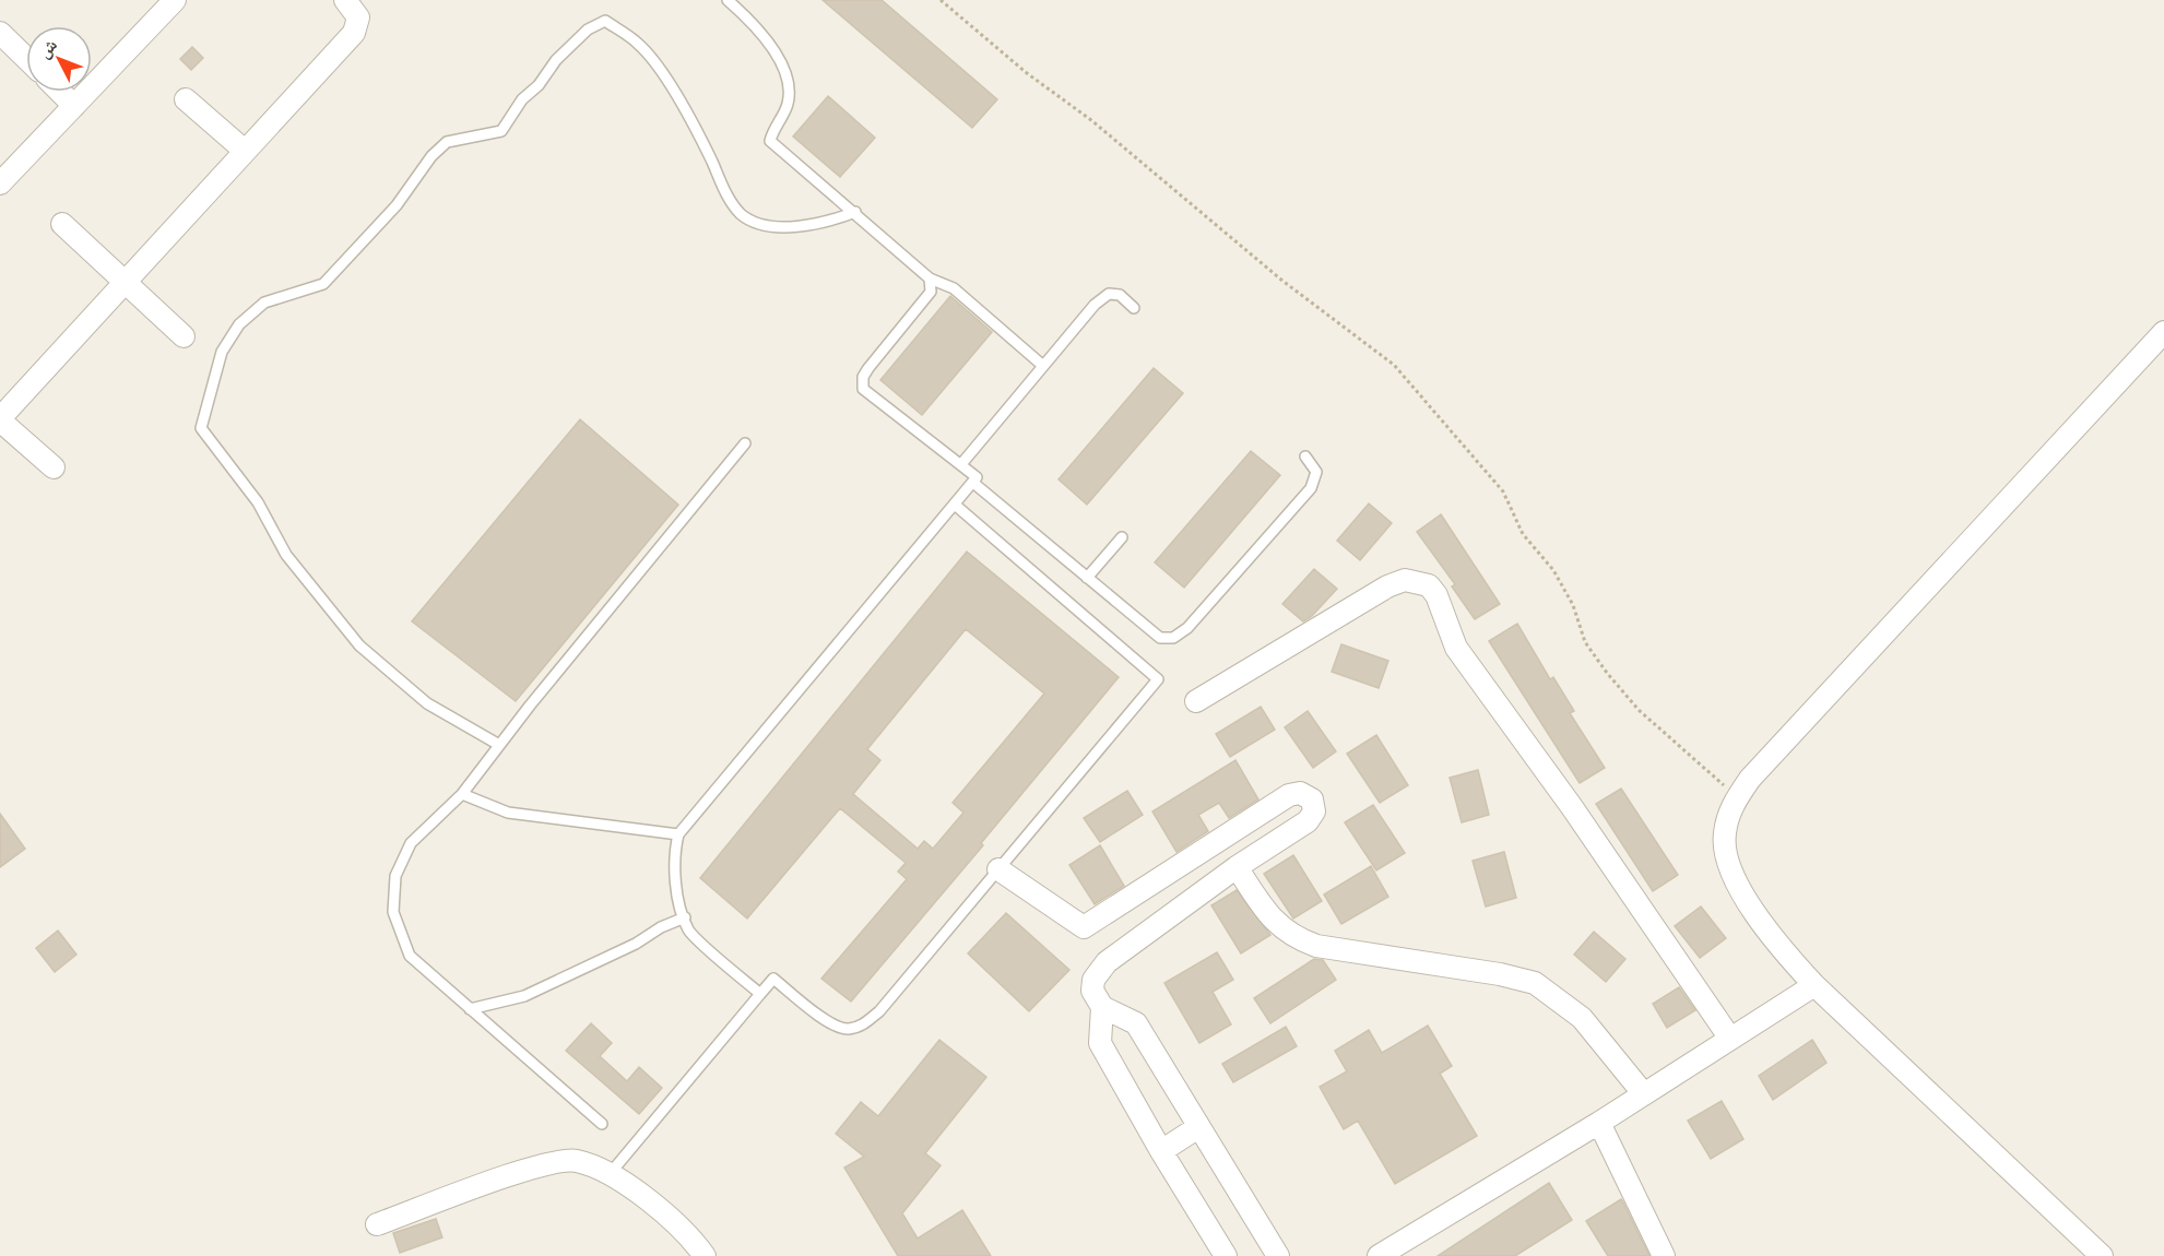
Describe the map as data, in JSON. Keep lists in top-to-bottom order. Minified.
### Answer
{"north":"top left"}
